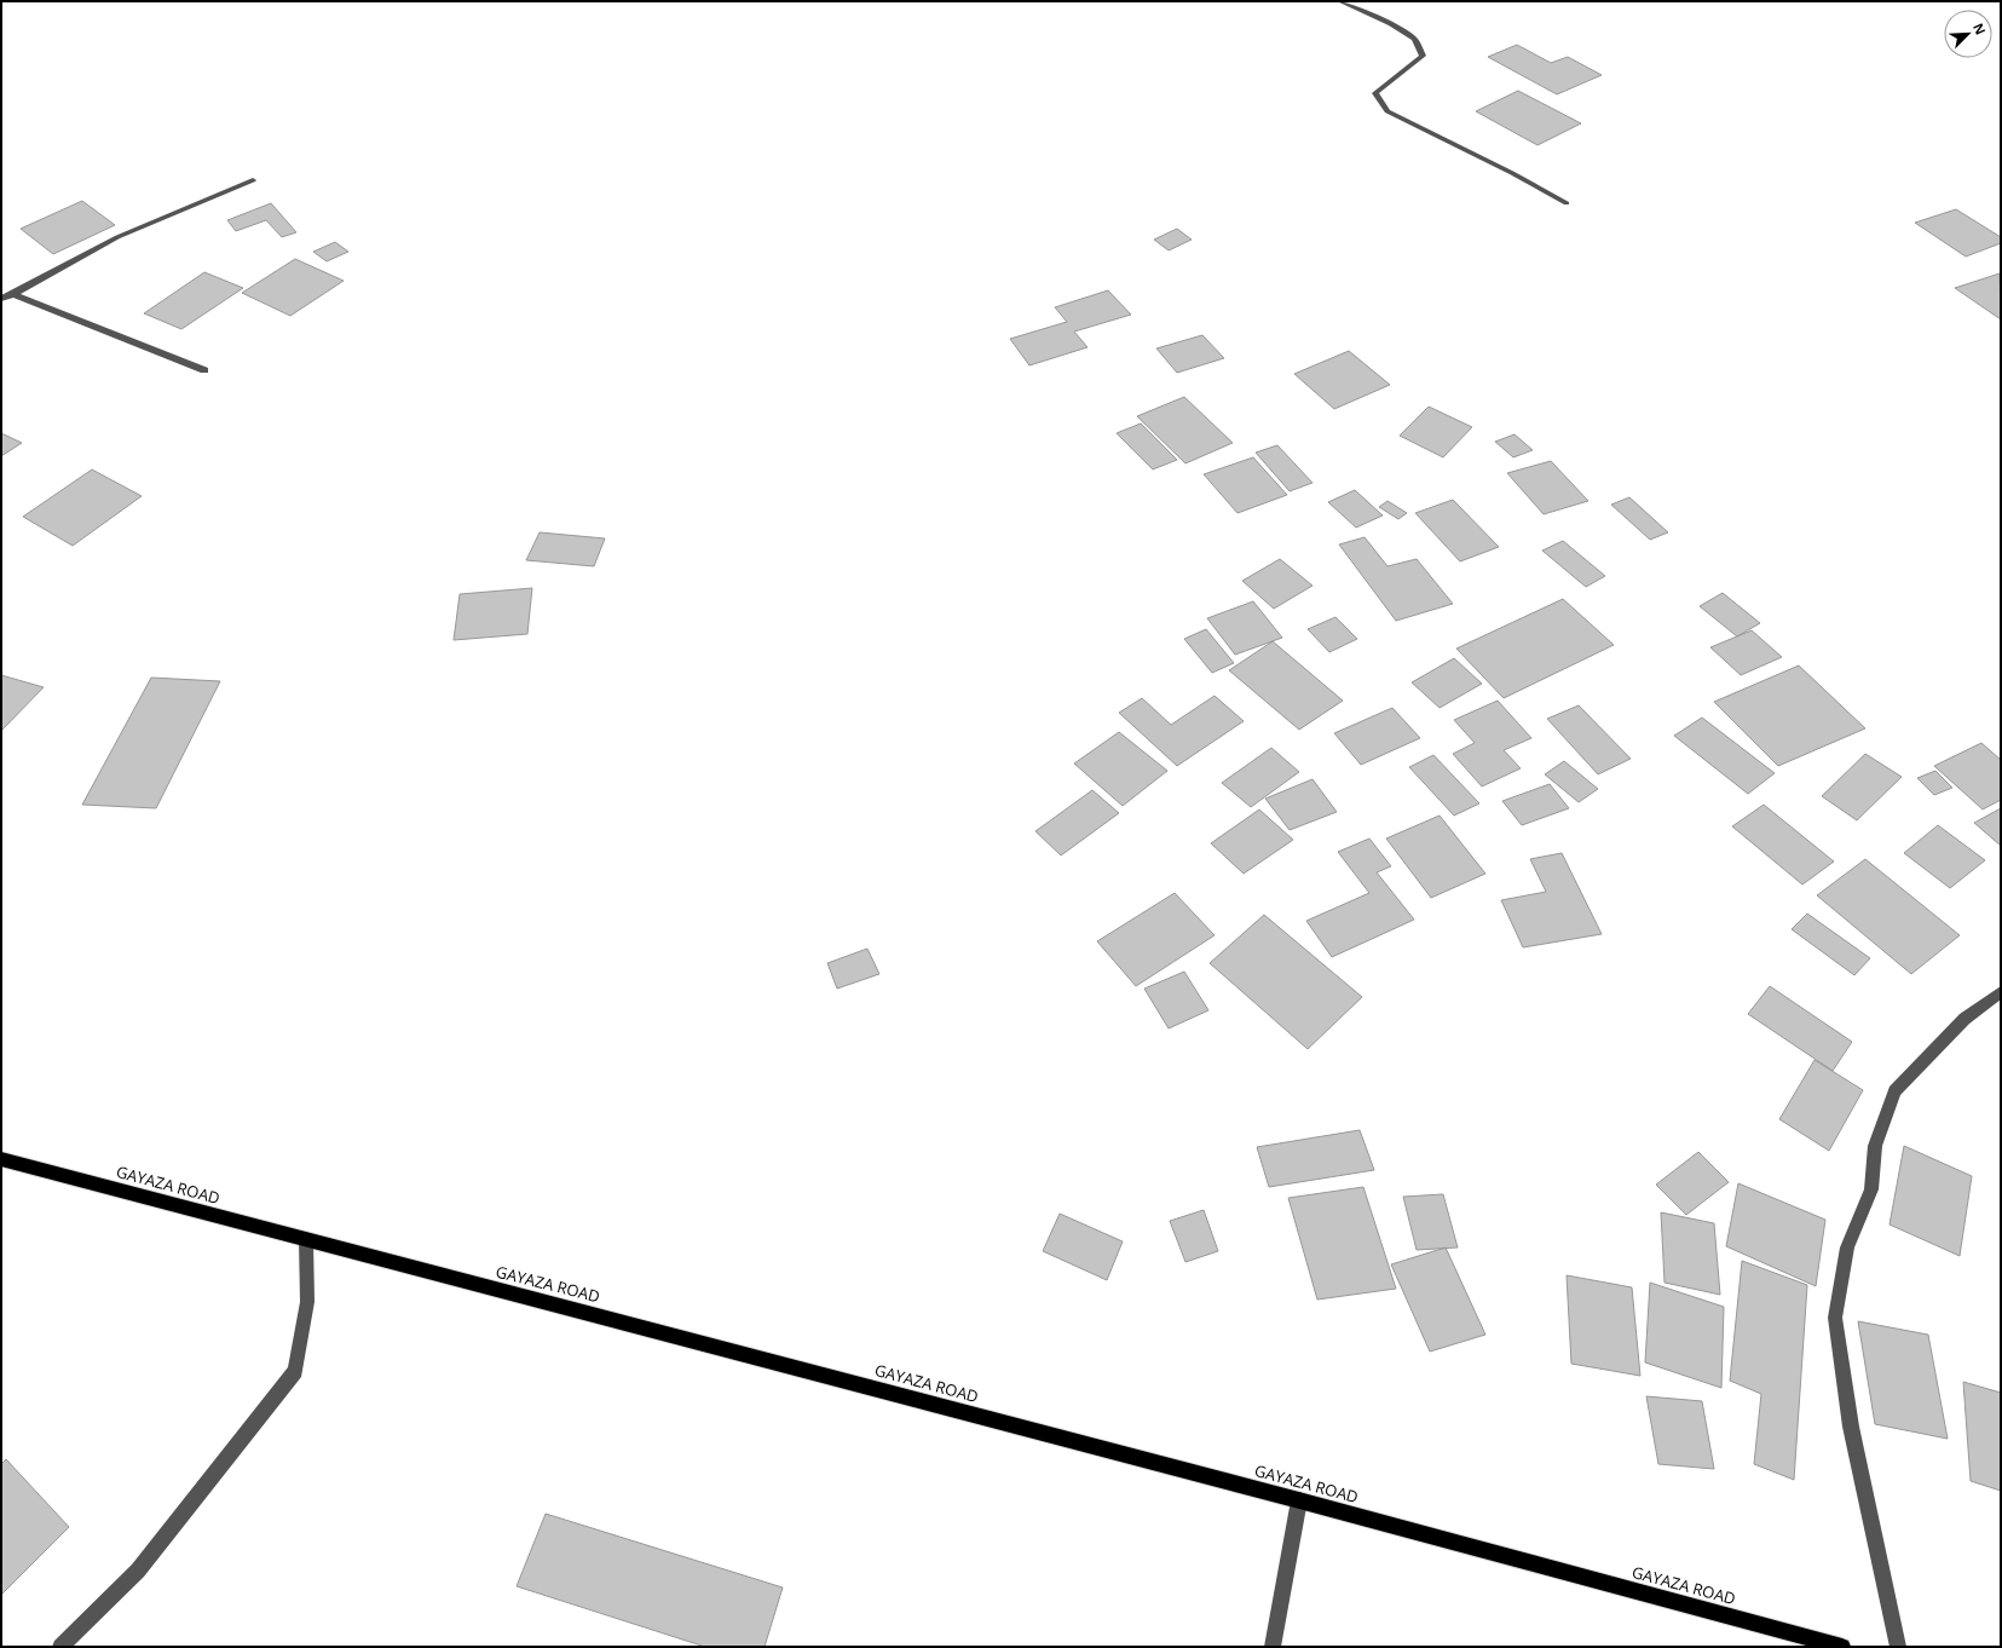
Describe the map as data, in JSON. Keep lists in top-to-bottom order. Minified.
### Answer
{"streets":{"main road":["GAYAZA ROAD"]},"north":"top right"}
